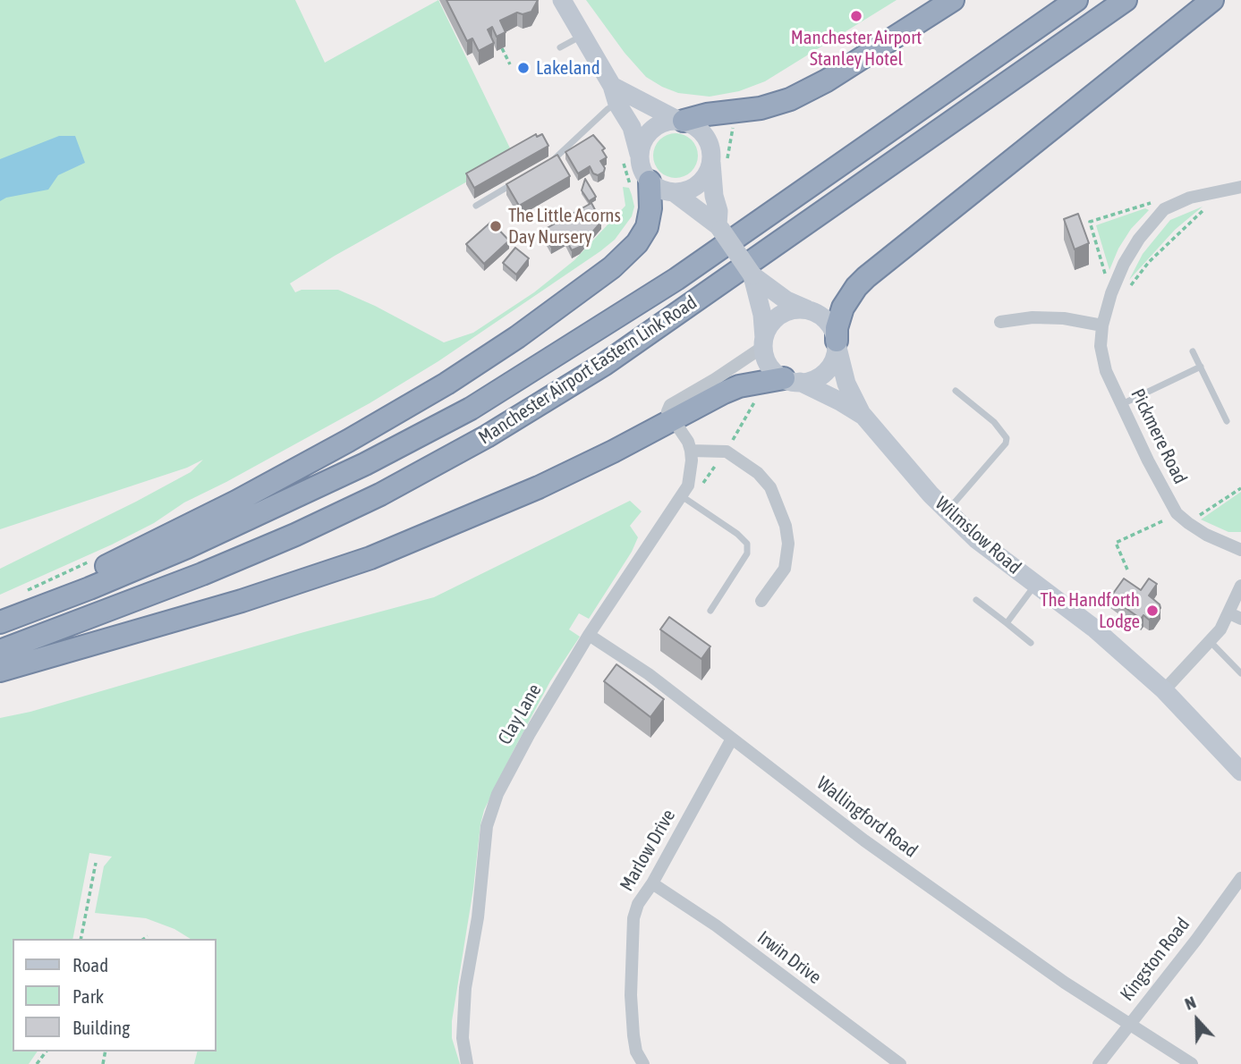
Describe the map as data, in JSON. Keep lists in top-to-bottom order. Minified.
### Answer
{"streets":{"highway":["Manchester Airport Eastern Link Road"],"main road":["Wilmslow Road"],"street":["Pickmere Road","Clay Lane","Wallingford Road","Marlow Drive","Irwin Drive","Kingston Road"]},"crossings":[["Clay Lane","Wallingford Road"],["Wallingford Road","Marlow Drive"],["Wallingford Road","Kingston Road"],["Marlow Drive","Irwin Drive"]],"places":["Manchester Airport Stanley Hotel","Lakeland","The Little Acorns Day Nursery","The Handforth Lodge"],"legend":["Road","Park","Building"],"north":"top"}
